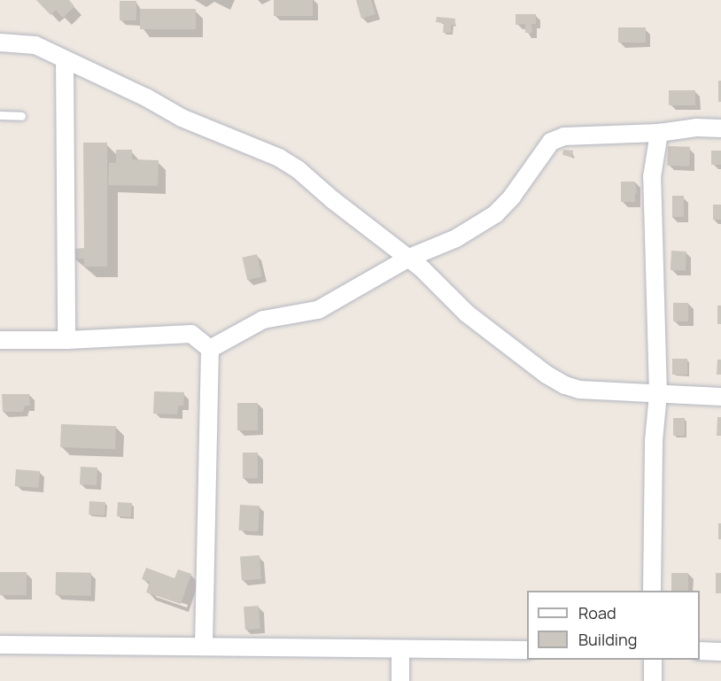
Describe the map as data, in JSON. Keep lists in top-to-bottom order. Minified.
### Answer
{"legend":["Road","Building"]}
